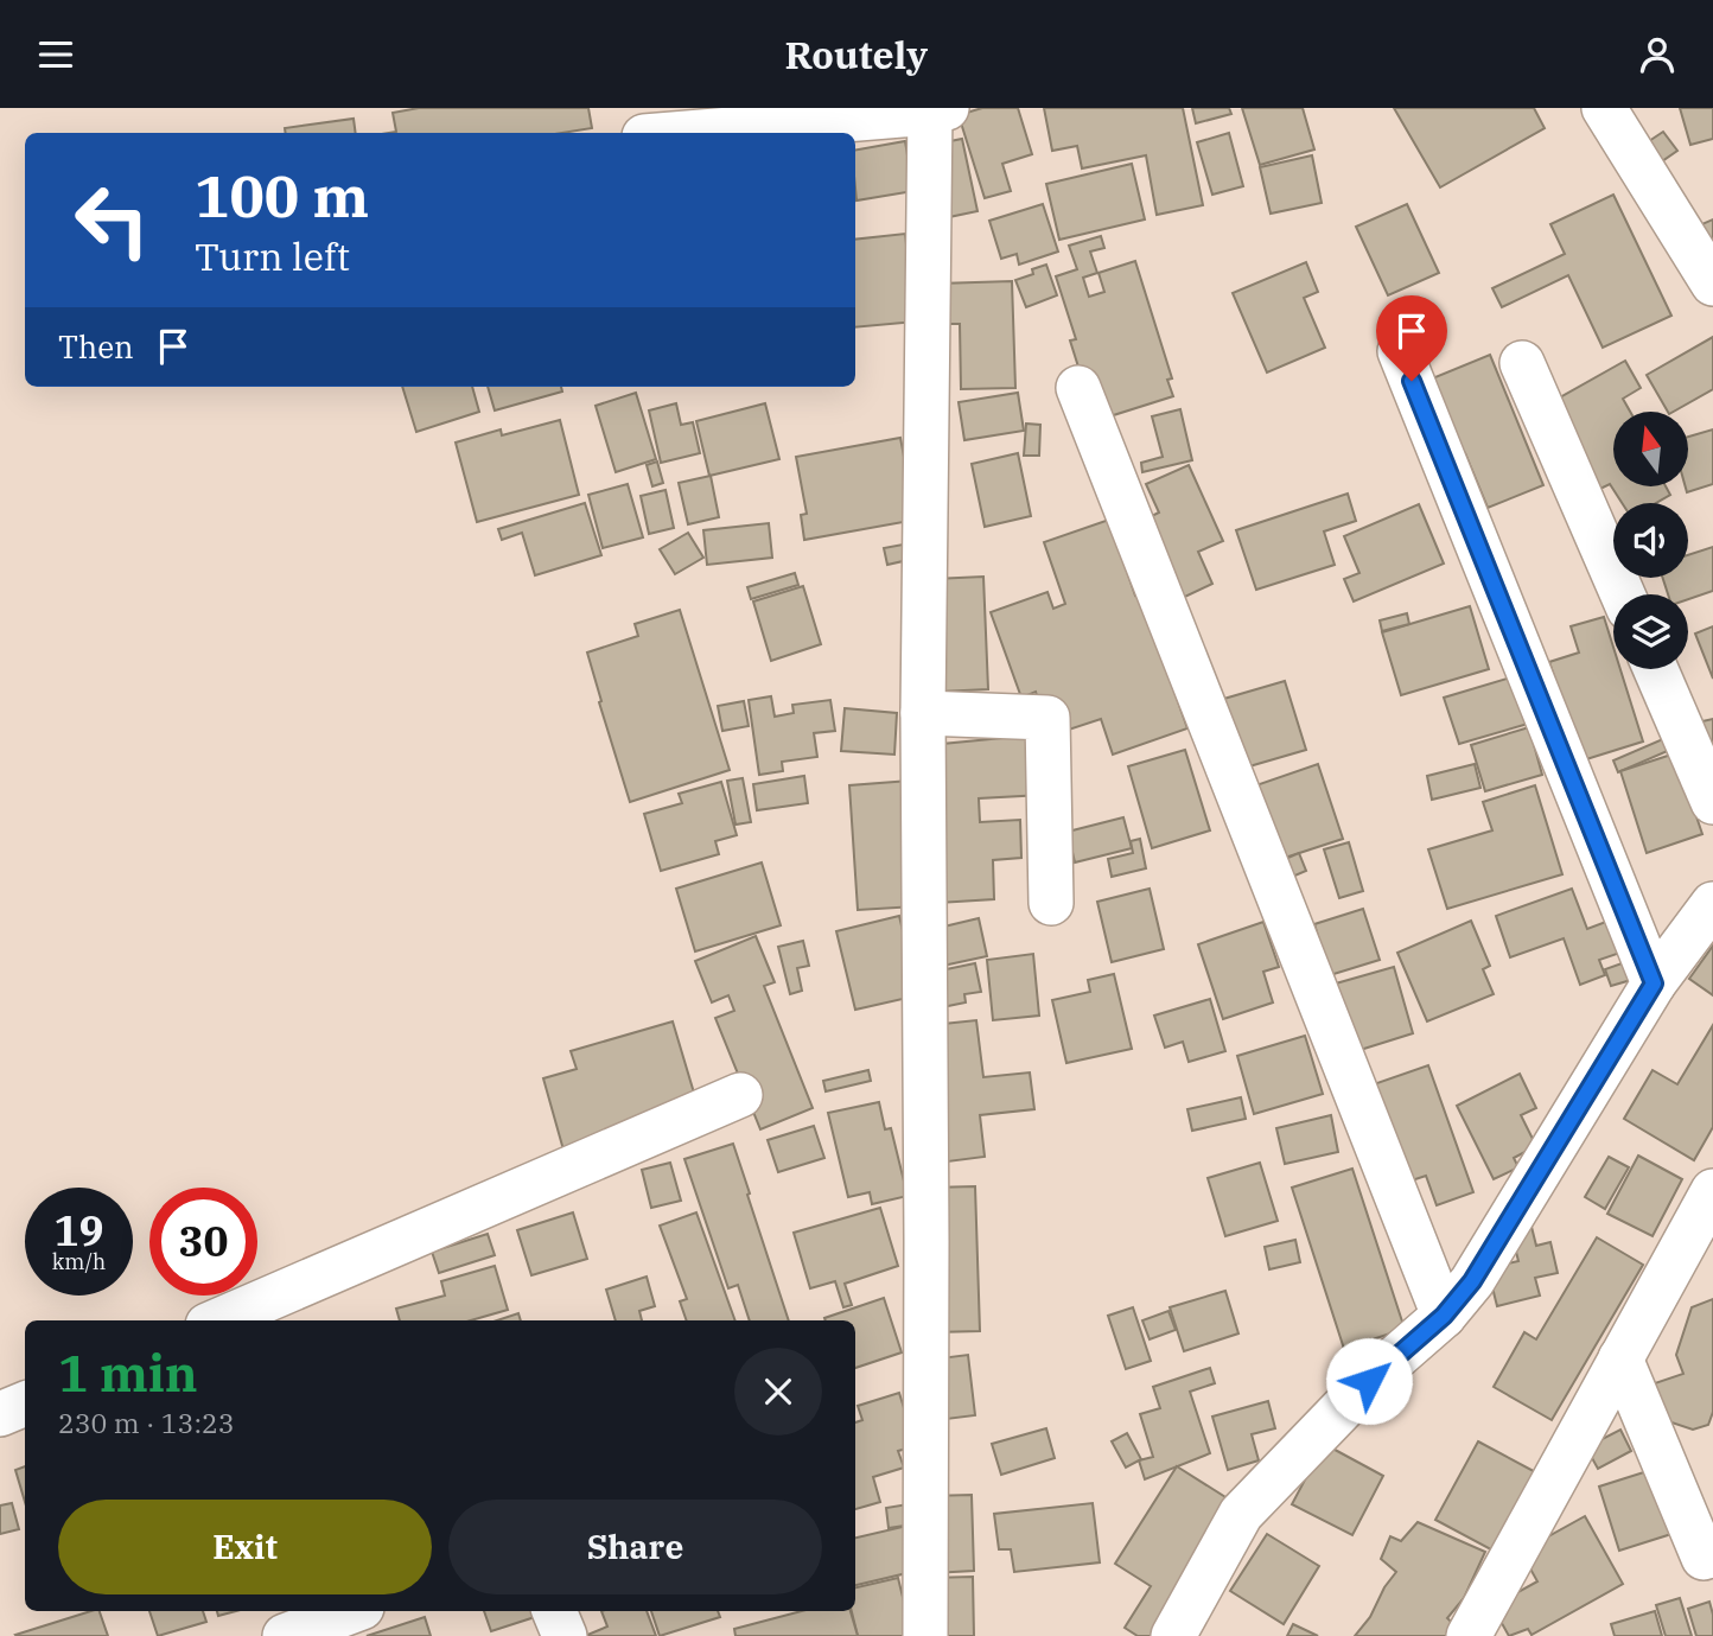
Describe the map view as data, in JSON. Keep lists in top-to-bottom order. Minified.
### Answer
{"north":"top","page":{"header":"Routely","turn":["100 m","Turn left"],"then":"Then","speed":"19 km/h","limit":"30","heading":["1 min","230 m · 13:23"],"buttons":["Exit","Share"]}}
